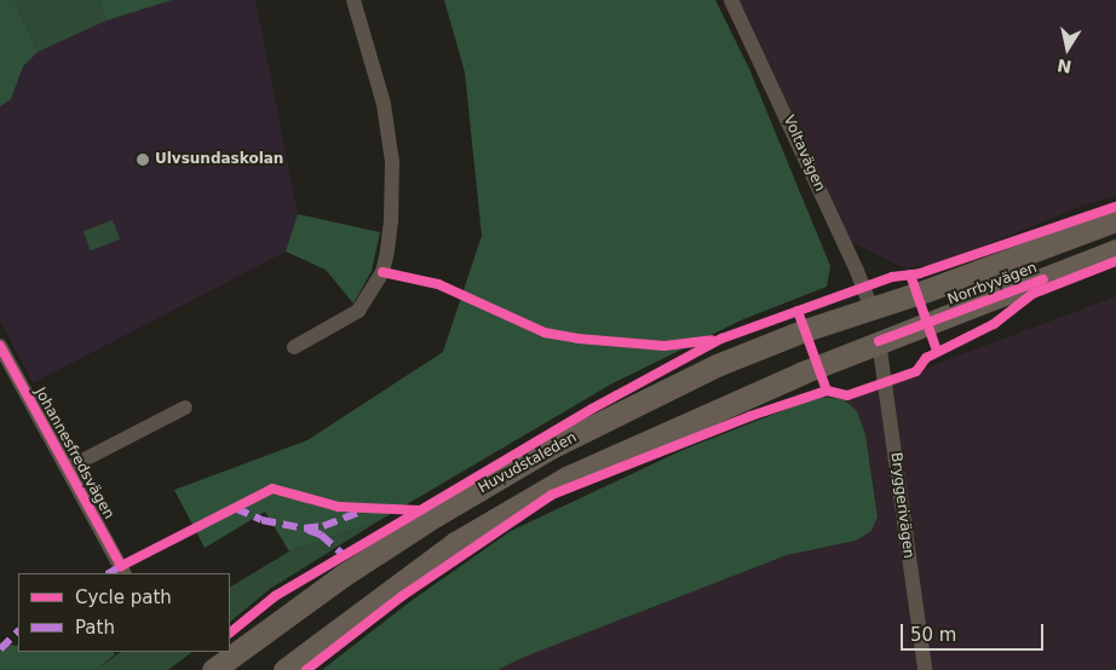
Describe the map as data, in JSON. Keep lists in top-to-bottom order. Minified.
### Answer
{"streets":{"main road":["Norrbyvägen","Huvudstaleden"],"street":["Voltavägen","Johannesfredsvägen","Bryggerivägen"]},"crossings":[["Voltavägen","Norrbyvägen"],["Voltavägen","Huvudstaleden"],["Norrbyvägen","Huvudstaleden"],["Norrbyvägen","Bryggerivägen"],["Huvudstaleden","Bryggerivägen"]],"places":["Ulvsundaskolan"],"legend":["Cycle path","Path"],"scale_bar":"50 m","north":"bottom"}
